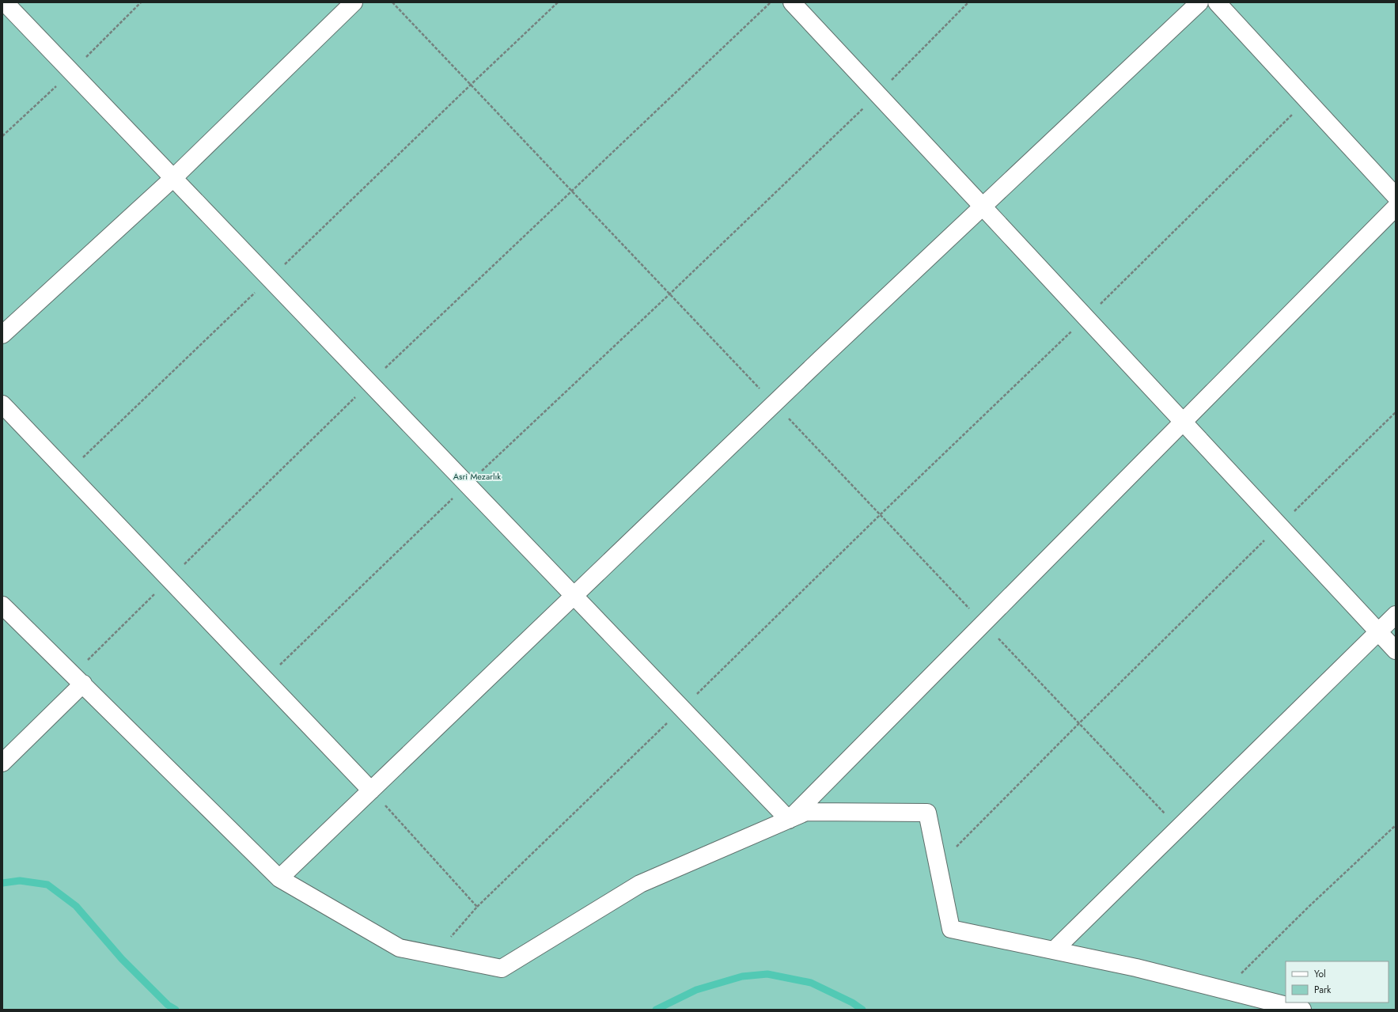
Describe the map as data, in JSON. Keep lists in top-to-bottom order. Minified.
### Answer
{"parks":["Asri Mezarlık"],"legend":["Yol","Park"]}
